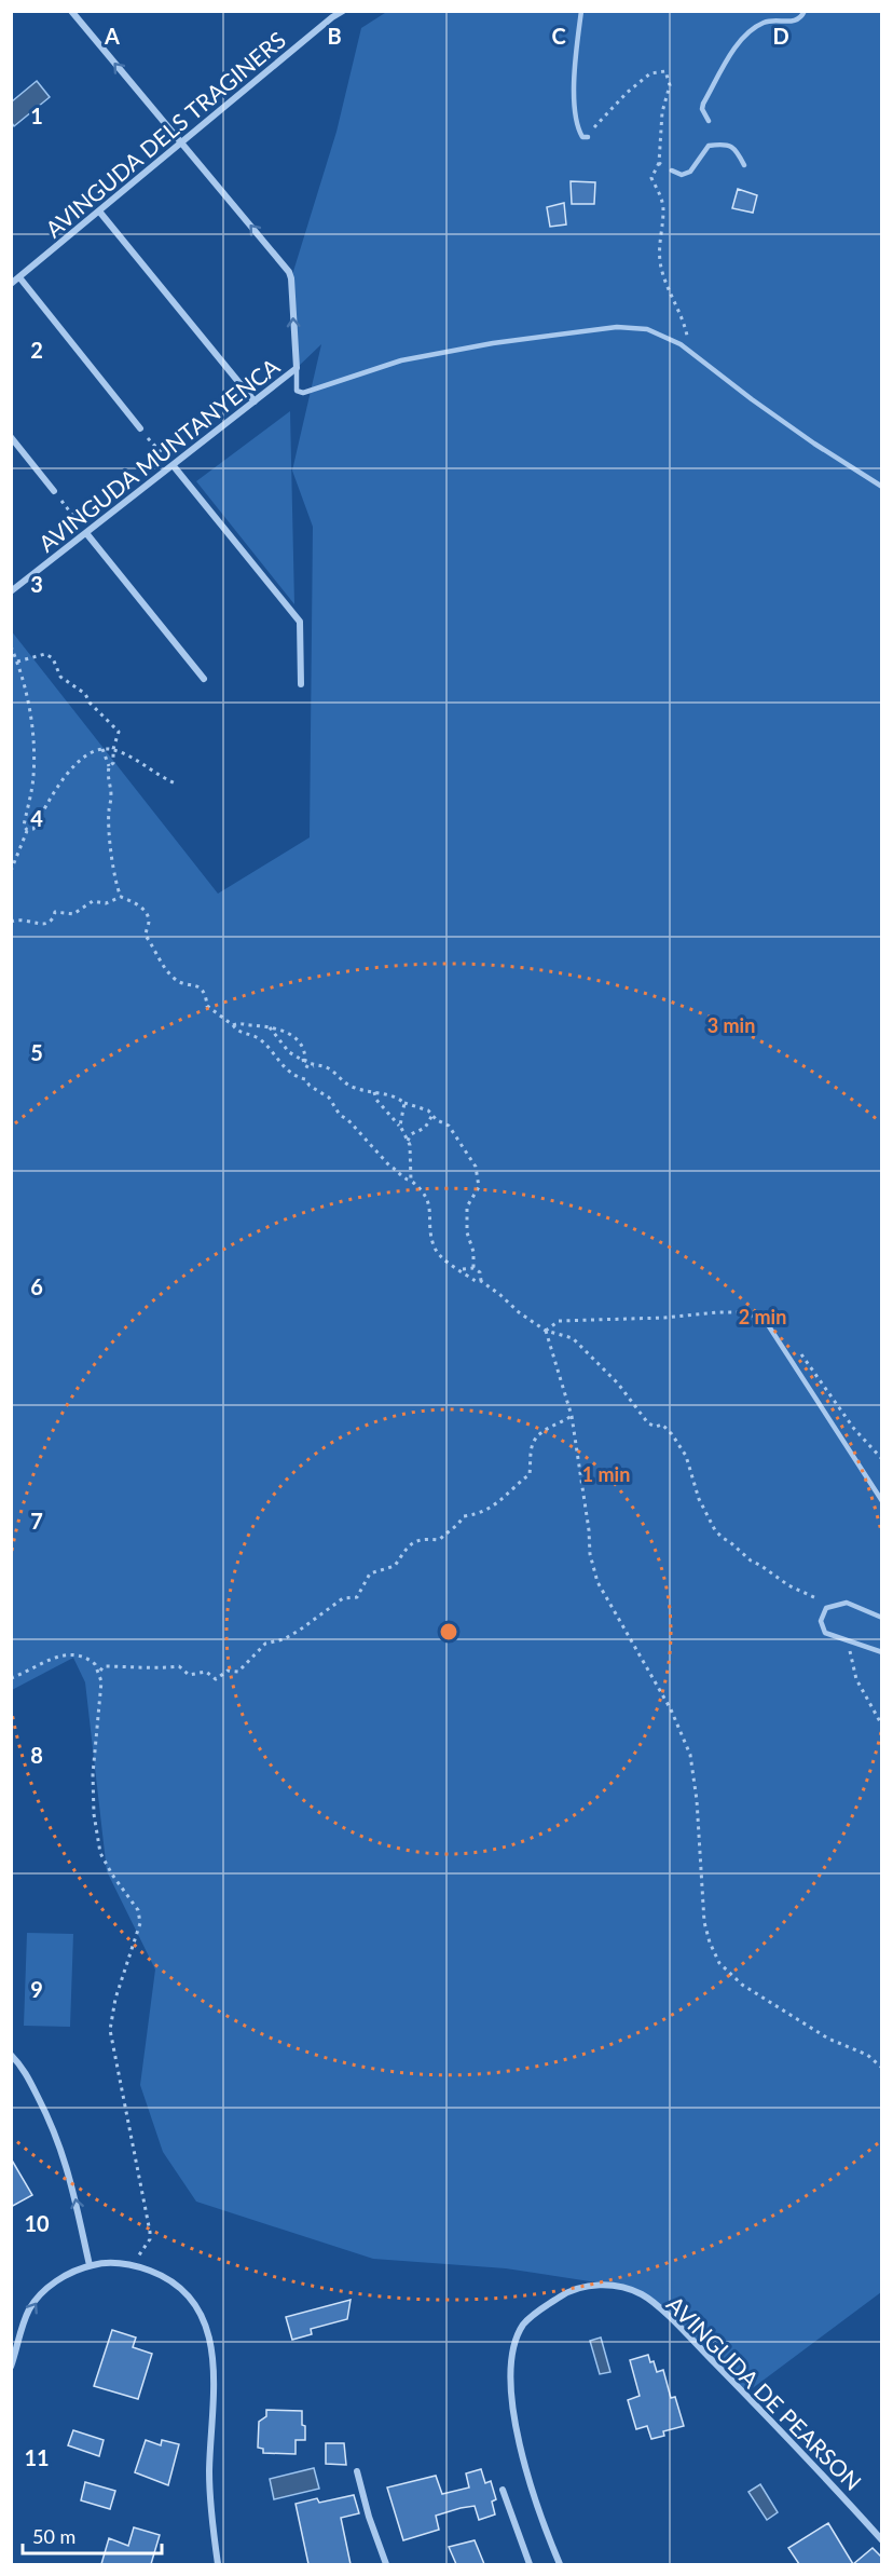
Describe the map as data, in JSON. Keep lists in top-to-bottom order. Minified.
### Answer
{"streets":{"street":["AVINGUDA DELS TRAGINERS","AVINGUDA MUNTANYENCA","AVINGUDA DE PEARSON"]},"scale_bar":"50 m","grid":{"columns":["A","B","C","D"],"rows":["1","2","3","4","5","6","7","8","9","10","11"]},"rings":["3 min","2 min","1 min"]}
